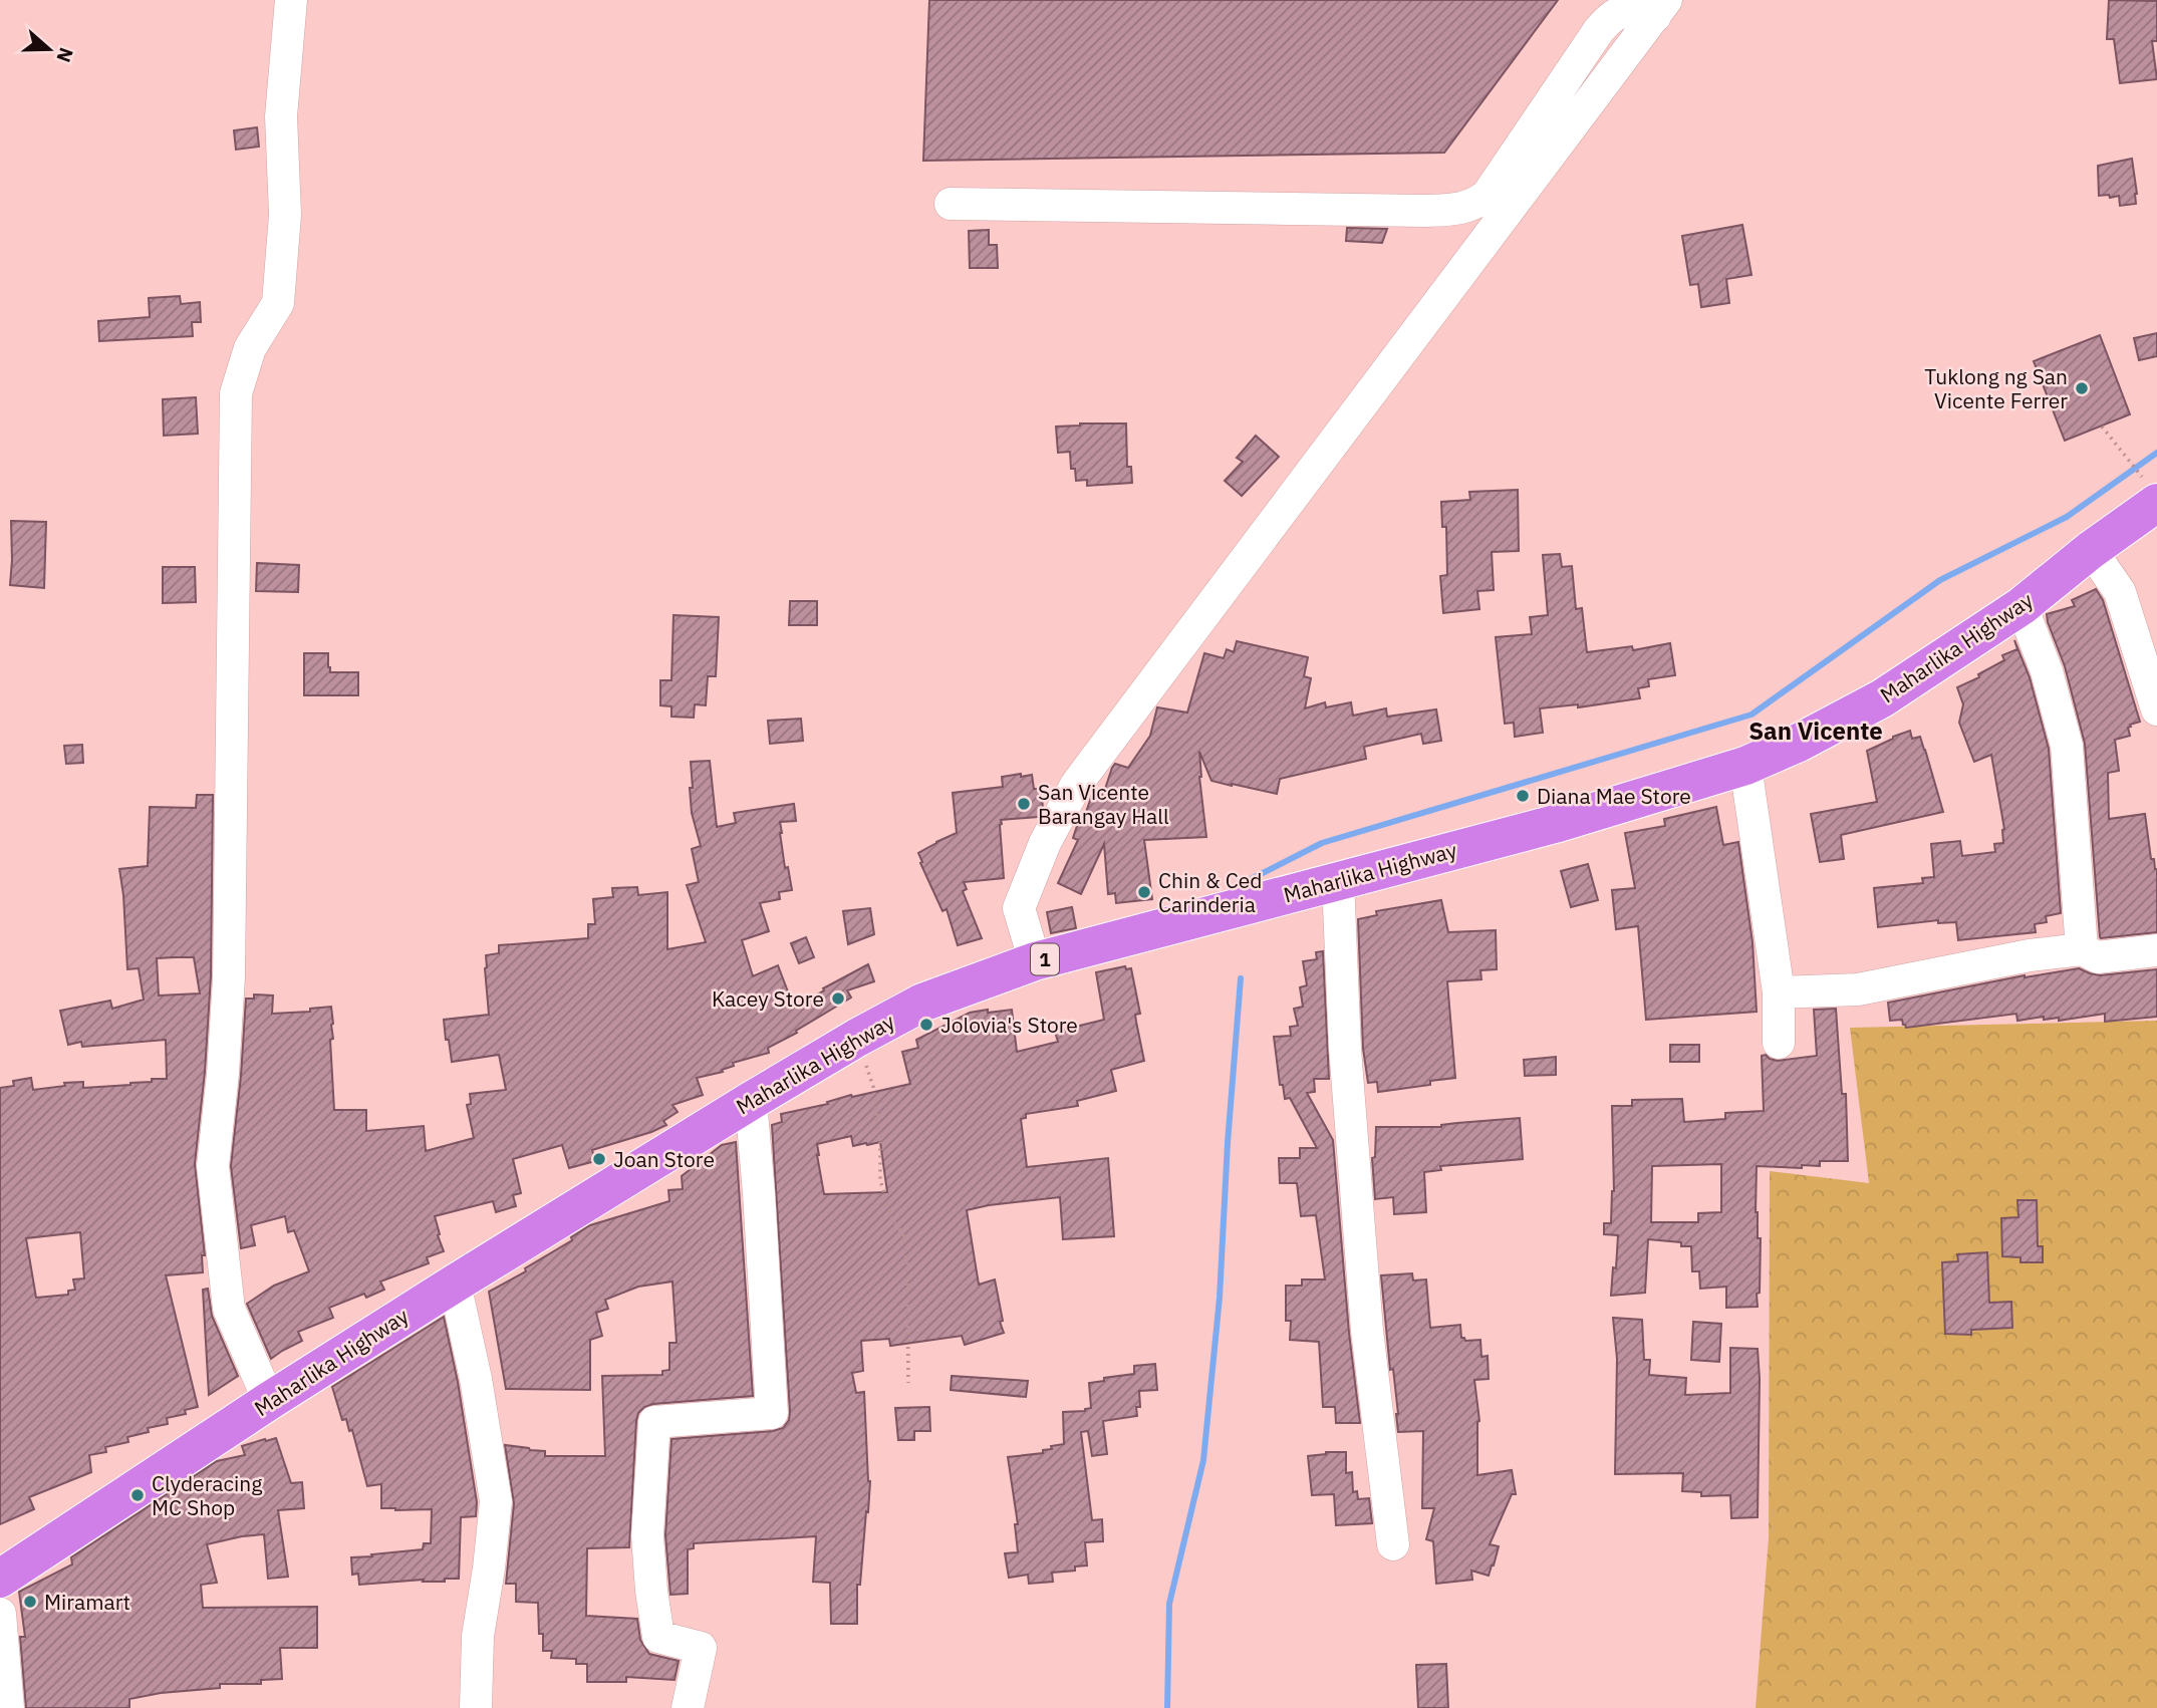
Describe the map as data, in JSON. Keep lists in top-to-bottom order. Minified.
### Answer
{"streets":{"highway":["Maharlika Highway","1"]},"districts":["San Vicente"],"places":["Tuklong ng San Vicente Ferrer","Diana Mae Store","San Vicente Barangay Hall","Chin & Ced Carinderia","Kacey Store","Jolovia's Store","Joan Store","Clyderacing MC Shop","Miramart"],"north":"right"}
